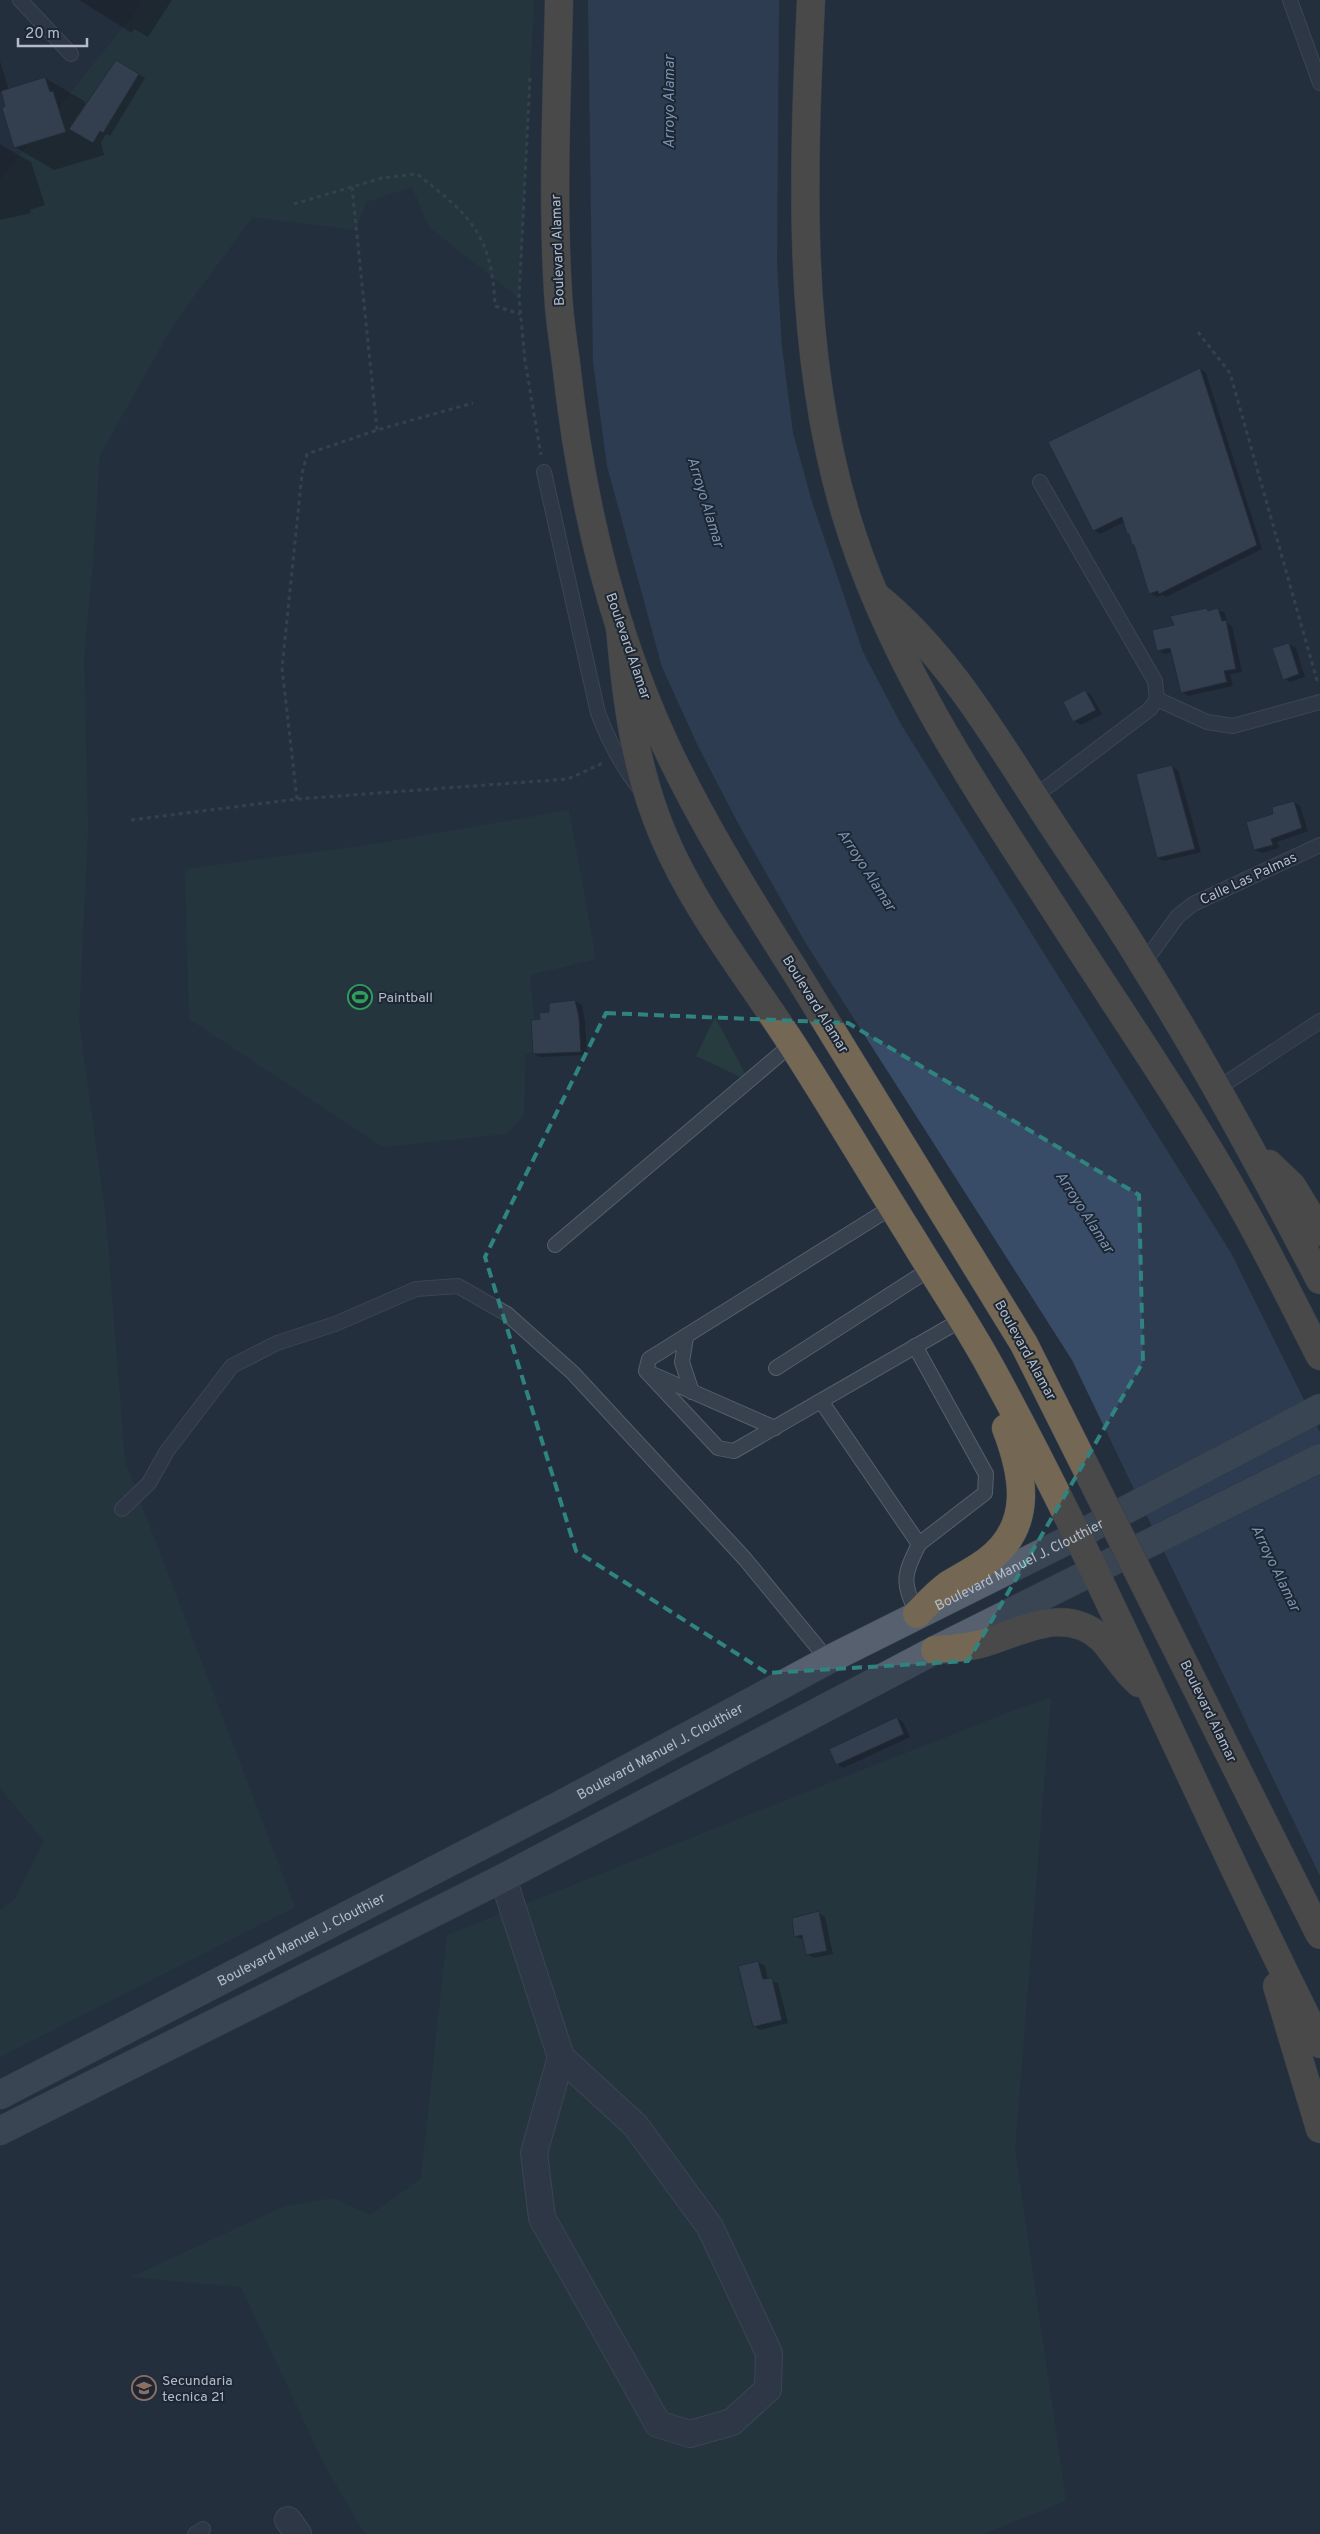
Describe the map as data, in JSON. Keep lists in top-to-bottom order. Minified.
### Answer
{"streets":{"highway":["Boulevard Alamar"],"main road":["Boulevard Manuel J. Clouthier"],"lane":["Calle Las Palmas"]},"water":["Arroyo Alamar"],"places":{"sports":["Paintball"],"school or university":["Secundaria tecnica 21"]},"scale_bar":"20 m"}
